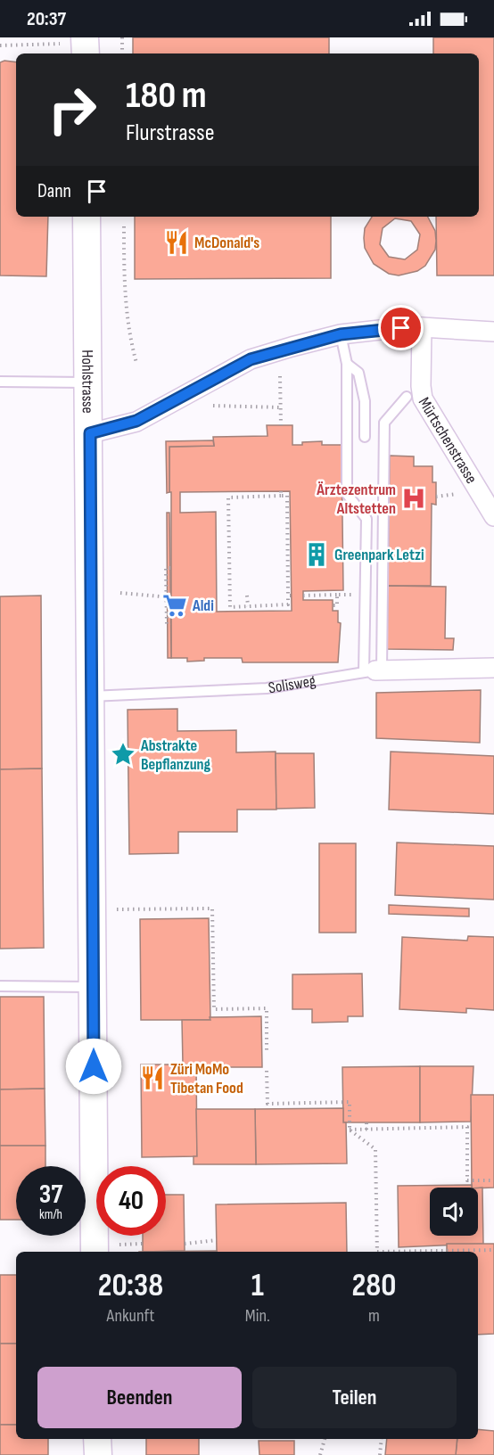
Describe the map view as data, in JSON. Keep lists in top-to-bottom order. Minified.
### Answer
{"streets":{"street":["Hohlstrasse","Mürtschenstrasse","Solisweg"]},"crossings":[["Hohlstrasse","Solisweg"]],"places":{"restaurant":["McDonald's","Züri MoMo Tibetan Food"],"hospital":["Ärztezentrum Altstetten"],"building":["Greenpark Letzi"],"supermarket":["Aldi"],"place":["Abstrakte Bepflanzung"]},"page":{"status":"20:37","turn":["180 m","Flurstrasse"],"then":"Dann","speed":"37 km/h","limit":"40","eta":["20:38","Ankunft","1","Min.","280","m"],"buttons":["Beenden","Teilen"]}}
